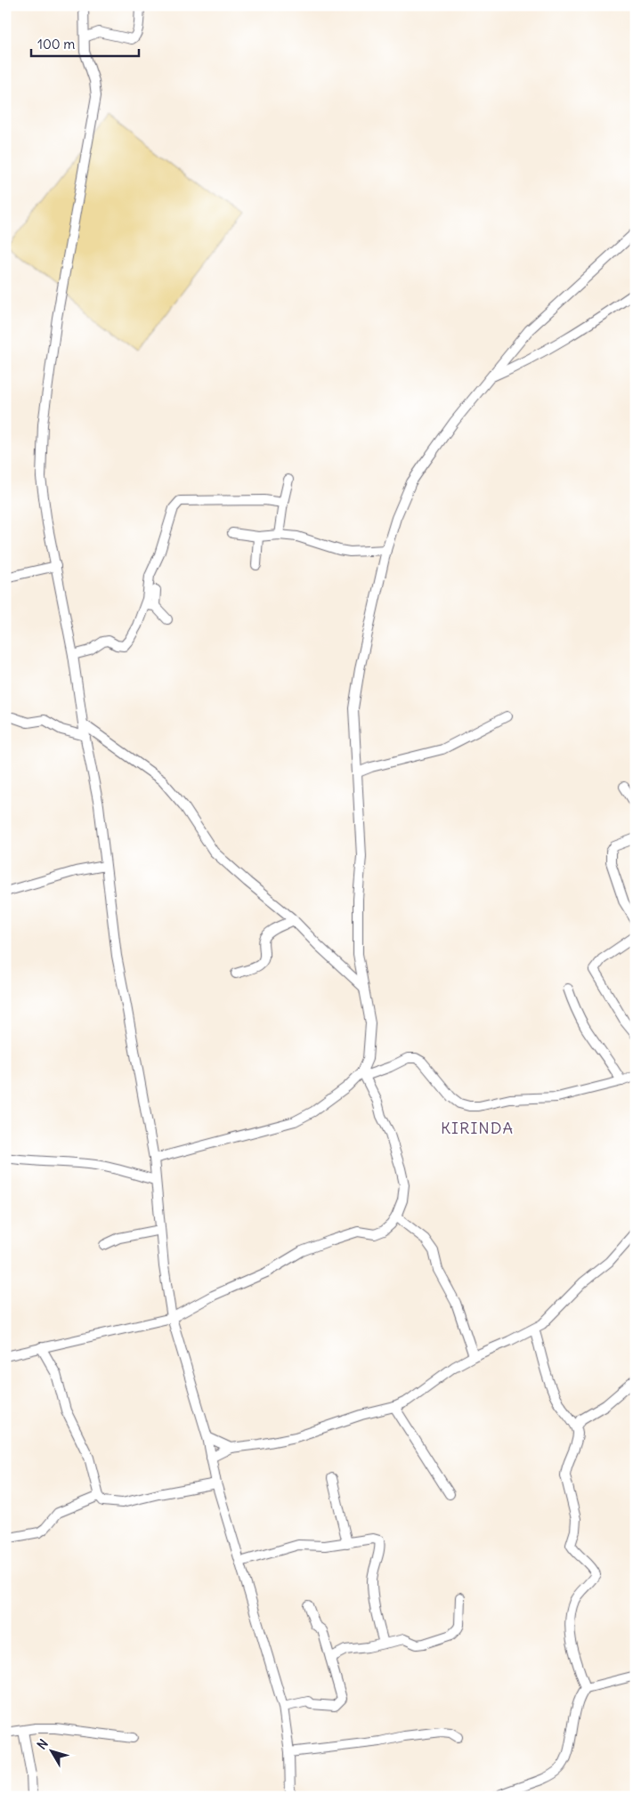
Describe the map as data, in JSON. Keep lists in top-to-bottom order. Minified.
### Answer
{"districts":["KIRINDA"],"scale_bar":"100 m","north":"top left"}
